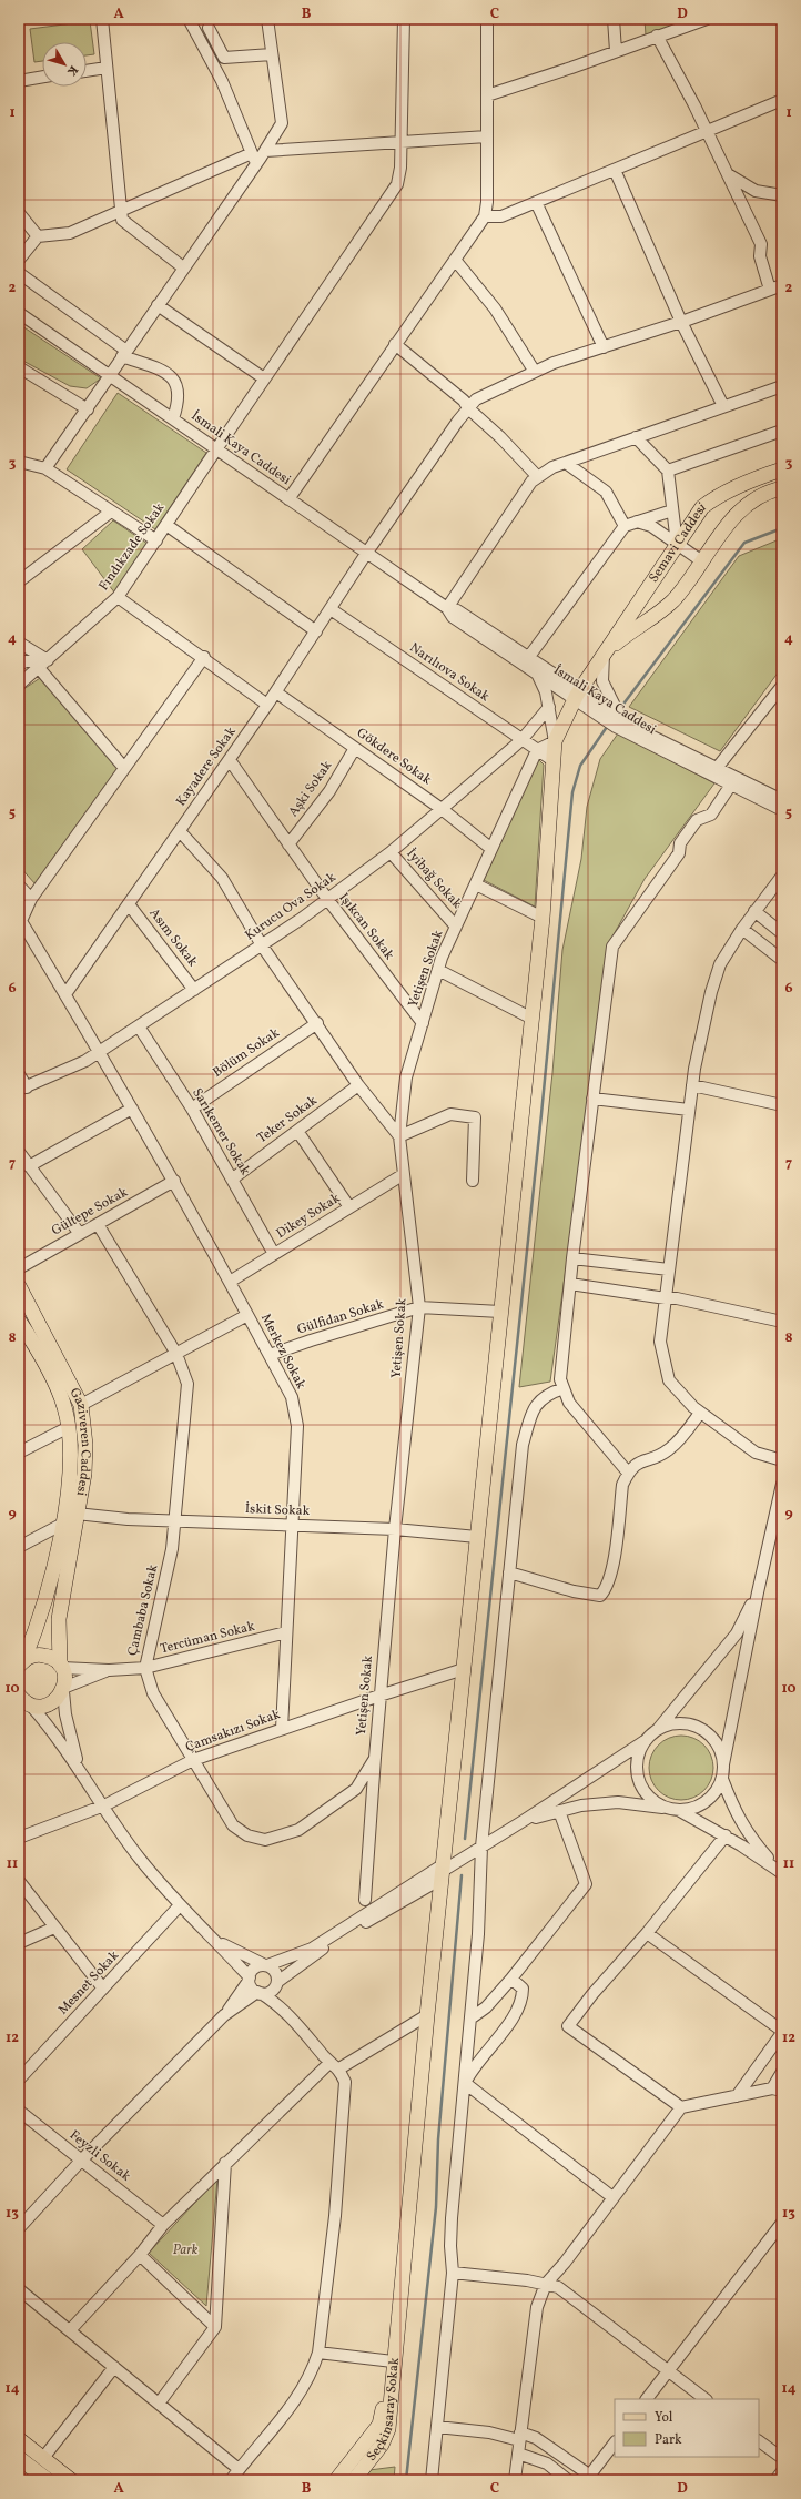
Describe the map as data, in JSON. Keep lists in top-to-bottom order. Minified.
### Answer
{"streets":{"main road":["Semavi Caddesi","Gaziveren Caddesi","Seçkinsaray Sokak"],"street":["İsmali Kaya Caddesi","Fındıkzade Sokak","Narılıova Sokak","Gökdere Sokak","Kayadere Sokak","Aşki Sokak","İyibağ Sokak","Kurucu Ova Sokak","Işıkcan Sokak","Asım Sokak","Yetişen Sokak","Bölüm Sokak","Teker Sokak","Sarıkemer Sokak","Gültepe Sokak","Dikey Sokak","Gülfidan Sokak","Merkez Sokak","İskit Sokak","Çambaba Sokak","Tercüman Sokak","Çamsakızı Sokak","Mesnet Sokak","Feyzli Sokak"]},"crossings":[["İsmali Kaya Caddesi","Semavi Caddesi"],["İsmali Kaya Caddesi","Fındıkzade Sokak"],["İsmali Kaya Caddesi","Kayadere Sokak"],["Semavi Caddesi","Narılıova Sokak"],["Semavi Caddesi","Gülfidan Sokak"],["Semavi Caddesi","İskit Sokak"],["Semavi Caddesi","Çamsakızı Sokak"],["Semavi Caddesi","Seçkinsaray Sokak"],["Narılıova Sokak","Kayadere Sokak"],["Narılıova Sokak","Kurucu Ova Sokak"],["Narılıova Sokak","Yetişen Sokak"],["Gökdere Sokak","Kayadere Sokak"],["Gökdere Sokak","Aşki Sokak"],["Gökdere Sokak","Kurucu Ova Sokak"],["Gökdere Sokak","Yetişen Sokak"],["Kayadere Sokak","Işıkcan Sokak"],["Kayadere Sokak","Asım Sokak"],["Kayadere Sokak","Merkez Sokak"],["Aşki Sokak","Işıkcan Sokak"],["İyibağ Sokak","Kurucu Ova Sokak"],["İyibağ Sokak","Yetişen Sokak"],["Kurucu Ova Sokak","Işıkcan Sokak"],["Kurucu Ova Sokak","Asım Sokak"],["Kurucu Ova Sokak","Sarıkemer Sokak"],["Kurucu Ova Sokak","Merkez Sokak"],["Işıkcan Sokak","Yetişen Sokak"],["Yetişen Sokak","Dikey Sokak"],["Yetişen Sokak","Gülfidan Sokak"],["Yetişen Sokak","İskit Sokak"],["Yetişen Sokak","Çambaba Sokak"],["Yetişen Sokak","Çamsakızı Sokak"],["Bölüm Sokak","Sarıkemer Sokak"],["Teker Sokak","Sarıkemer Sokak"],["Sarıkemer Sokak","Dikey Sokak"],["Gültepe Sokak","Merkez Sokak"],["Gültepe Sokak","Çambaba Sokak"],["Dikey Sokak","Merkez Sokak"],["Gülfidan Sokak","Merkez Sokak"],["Merkez Sokak","İskit Sokak"],["Merkez Sokak","Tercüman Sokak"],["Merkez Sokak","Çamsakızı Sokak"],["Gaziveren Caddesi","İskit Sokak"],["Gaziveren Caddesi","Tercüman Sokak"],["İskit Sokak","Çambaba Sokak"],["Çambaba Sokak","Tercüman Sokak"],["Çambaba Sokak","Çamsakızı Sokak"]],"parks":["Park"],"legend":["Yol","Park"],"north":"bottom right","grid":{"columns":["A","B","C","D"],"rows":["1","2","3","4","5","6","7","8","9","10","11","12","13","14"]}}
